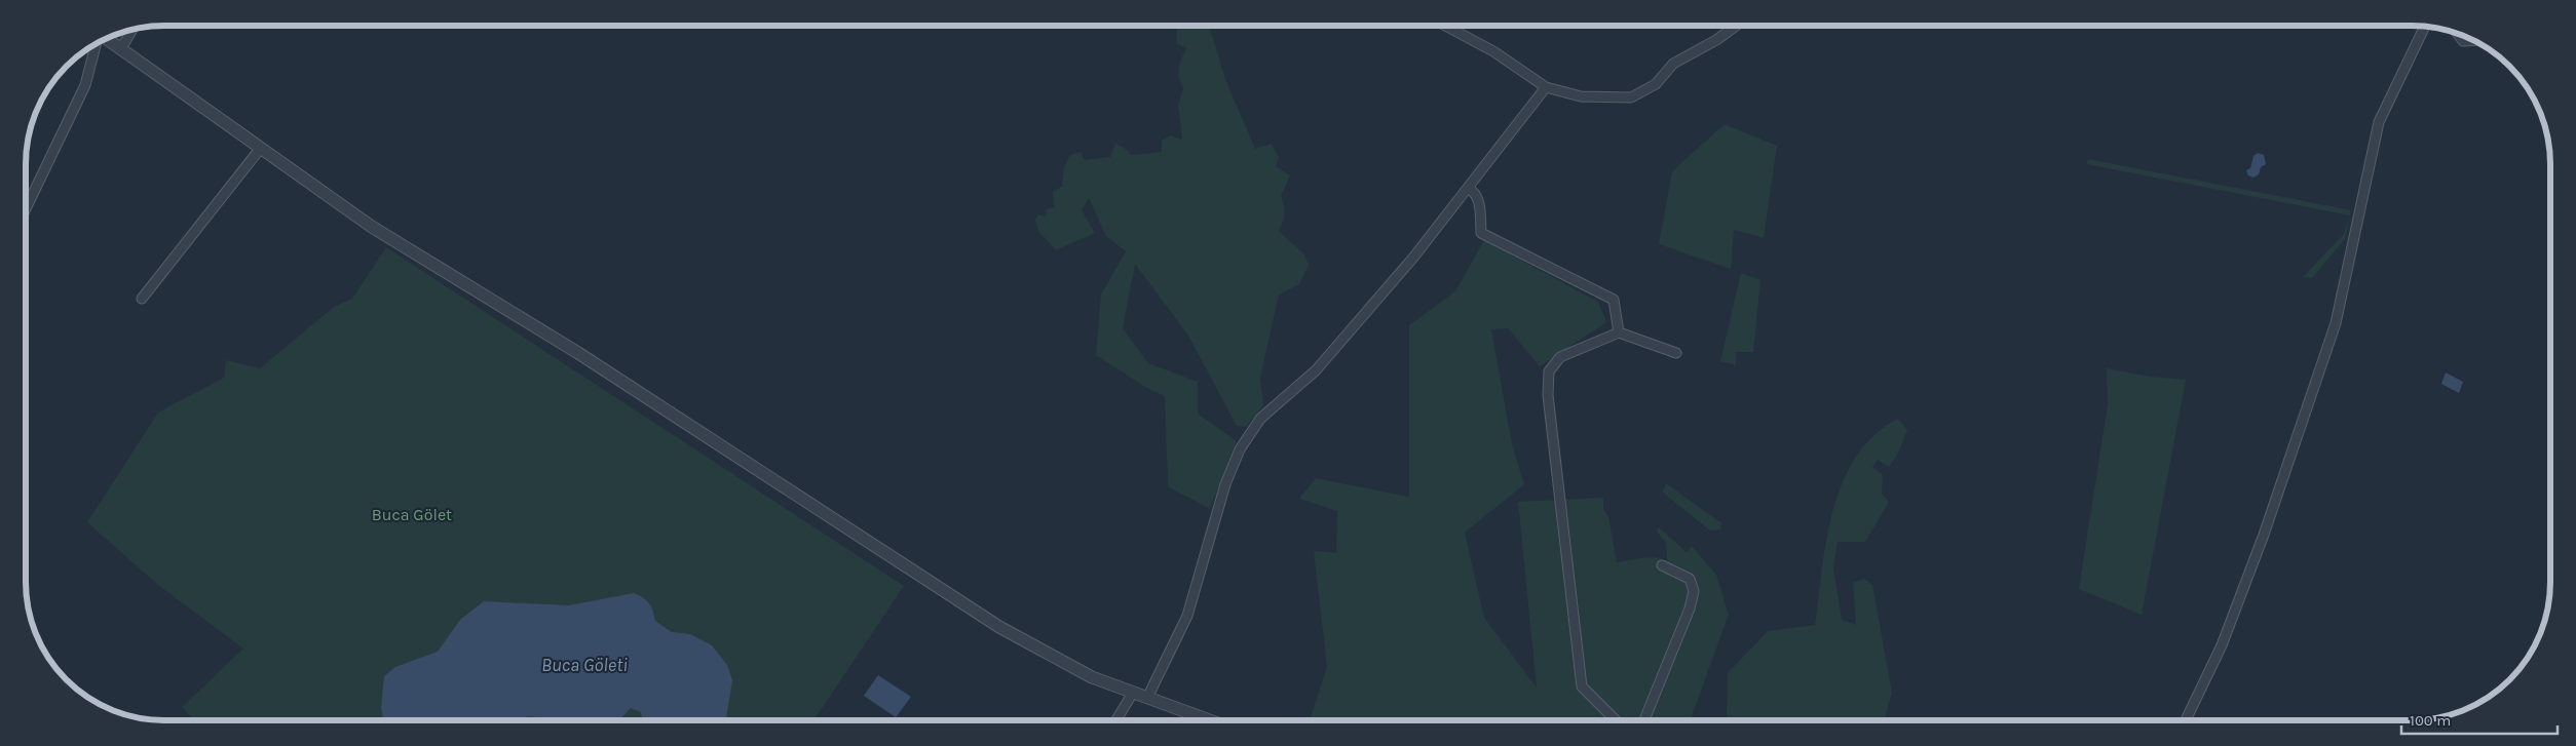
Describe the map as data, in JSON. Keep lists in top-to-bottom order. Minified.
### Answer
{"water":["Buca Göleti"],"parks":["Buca Gölet"],"scale_bar":"100 m"}
